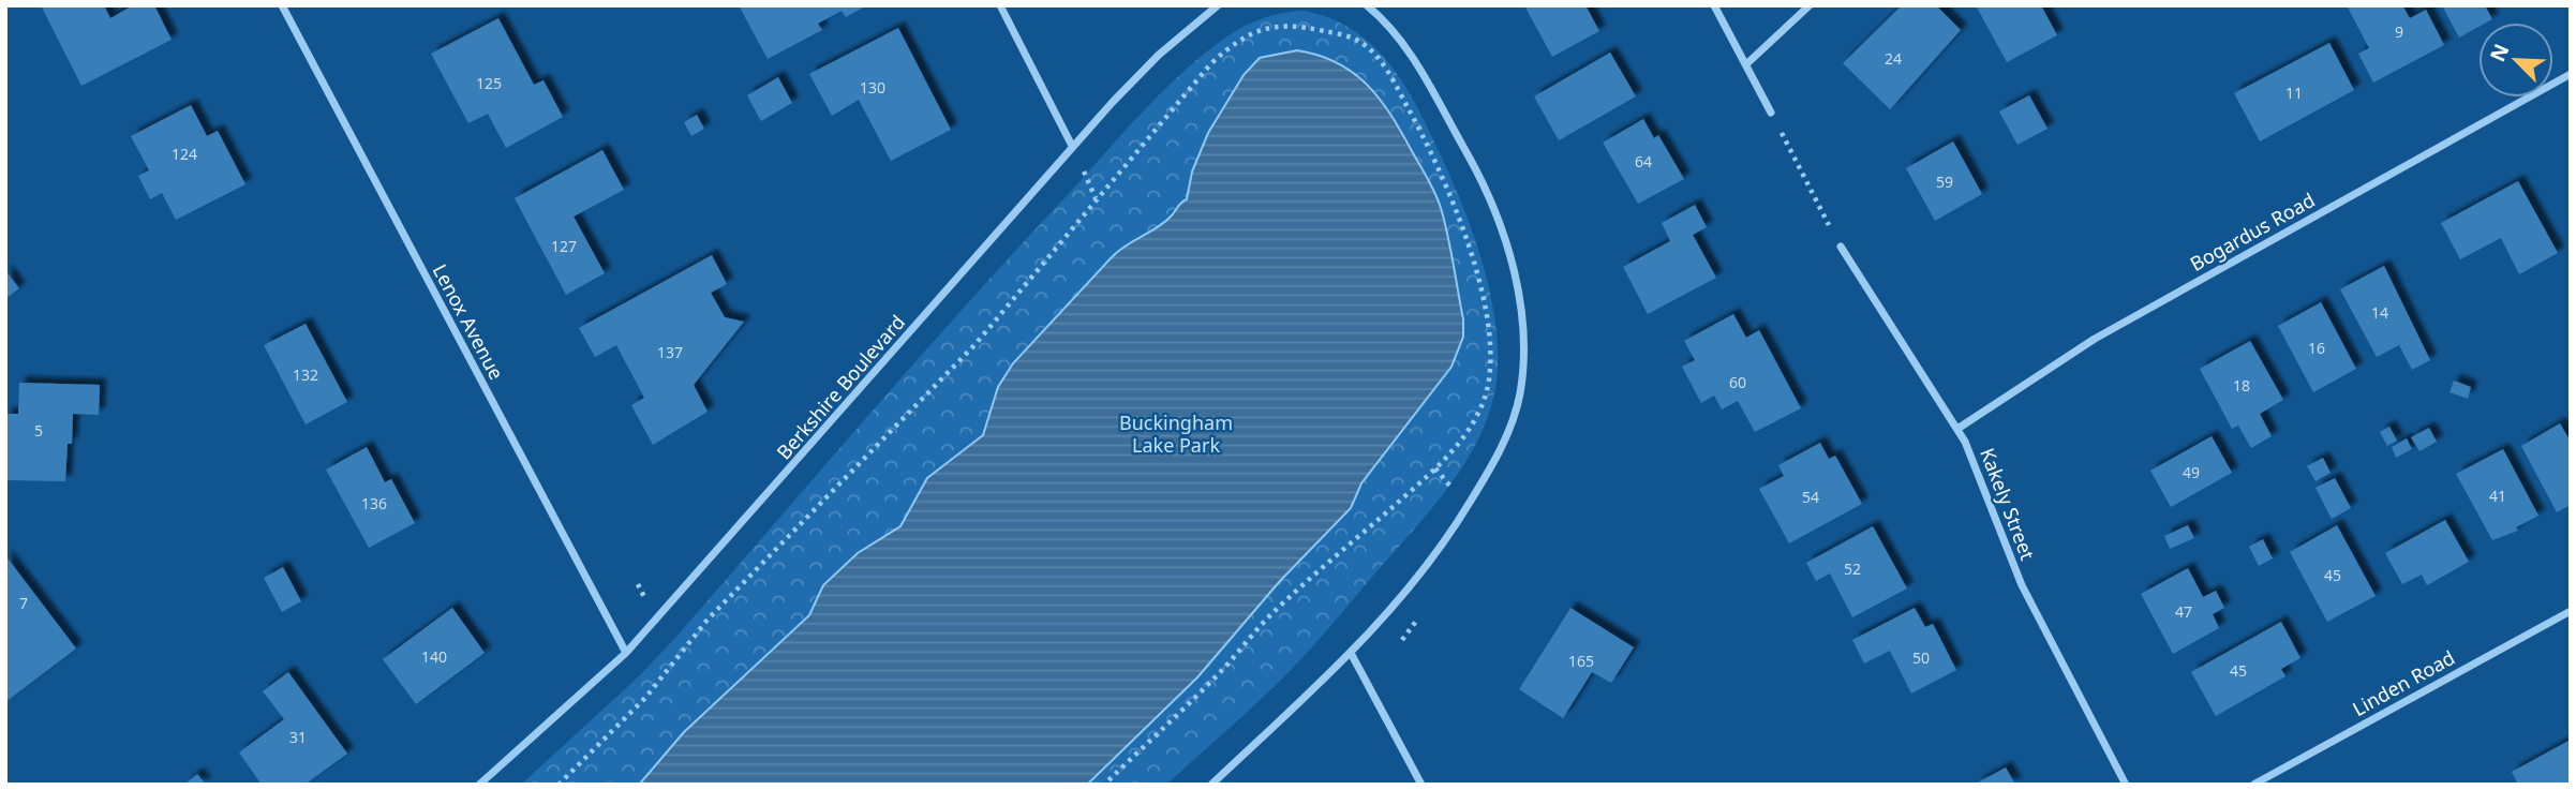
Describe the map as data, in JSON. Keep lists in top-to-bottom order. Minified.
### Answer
{"streets":{"street":["Bogardus Road","Lenox Avenue","Berkshire Boulevard","Kakely Street","Linden Road"]},"crossings":[["Bogardus Road","Kakely Street"],["Lenox Avenue","Berkshire Boulevard"]],"parks":["Buckingham Lake Park"],"house_numbers":["9","24","125","130","11","124","64","59","127","14","16","137","132","60","18","5","49","41","54","136","52","45","7","47","140","50","165","45","31"],"north":"top left"}
